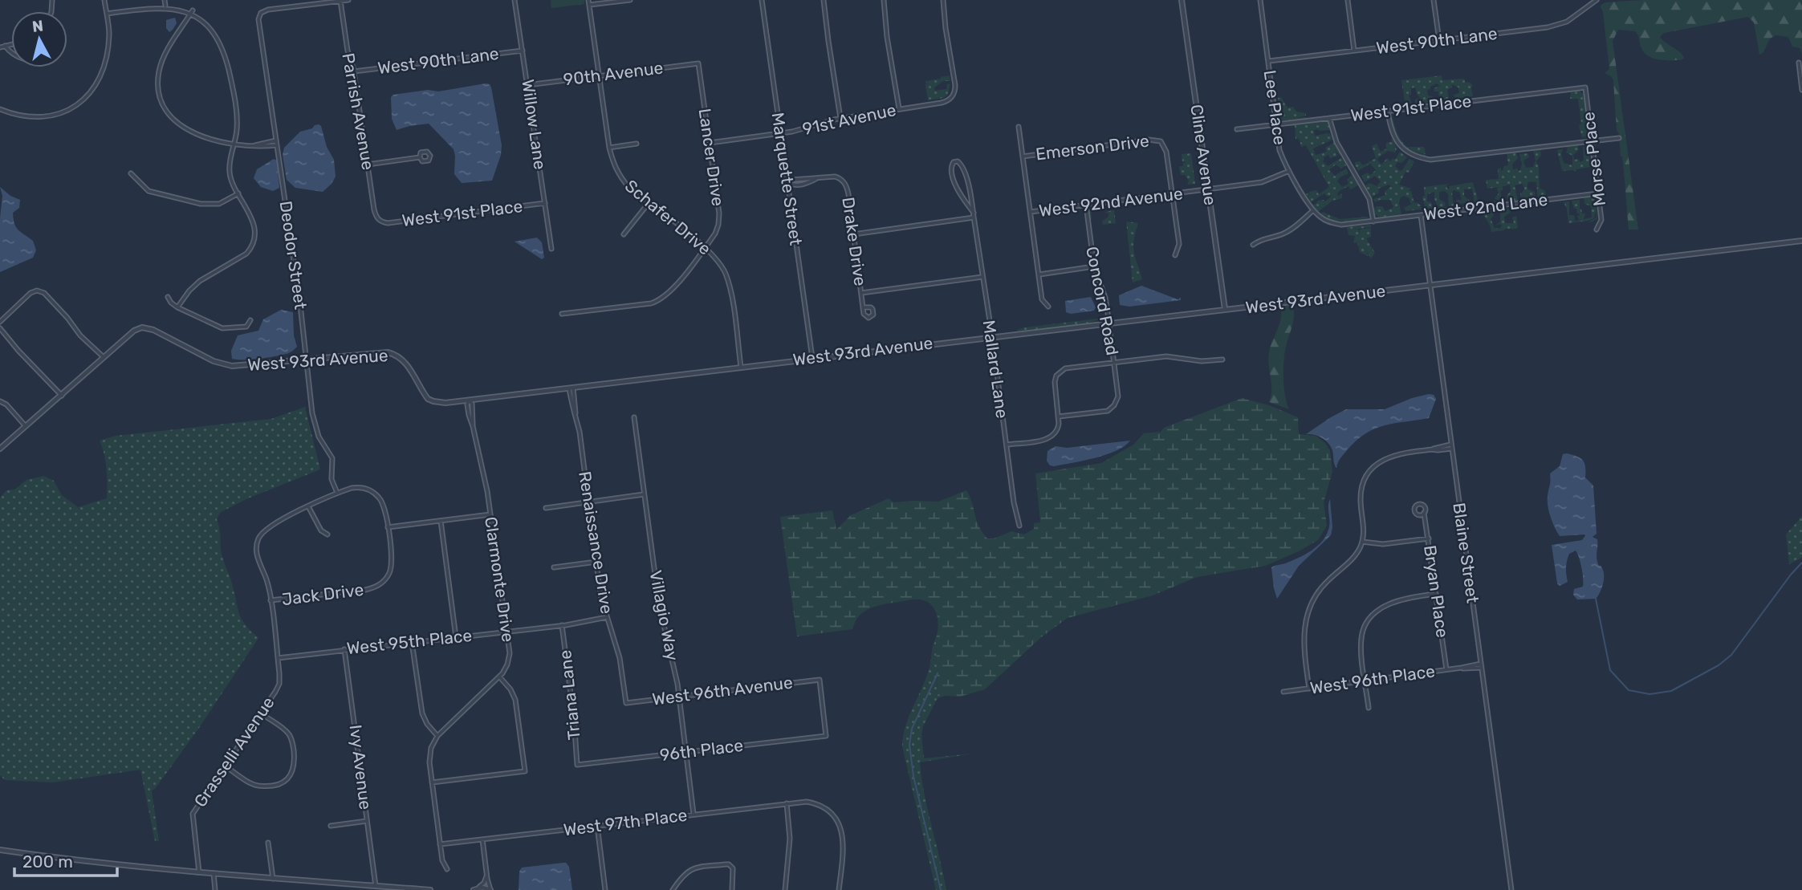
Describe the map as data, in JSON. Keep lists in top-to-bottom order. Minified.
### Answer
{"streets":{"street":["West 90th Lane","90th Avenue","Lee Place","West 91st Place","Parrish Avenue","91st Avenue","Willow Lane","Emerson Drive","Cline Avenue","Lancer Drive","Morse Place","Marquette Street","West 92nd Avenue","West 92nd Lane","Schafer Drive","Drake Drive","Deodor Street","West 93rd Avenue","Concord Road","Mallard Lane","Renaissance Drive","Blaine Street","Clarmonte Drive","Bryan Place","Jack Drive","Villagio Way","West 95th Place","West 96th Place","West 96th Avenue","Triana Lane","96th Place","Grasselli Avenue","Ivy Avenue","West 97th Place"]},"crossings":[["West 90th Lane","Lee Place"],["West 90th Lane","Parrish Avenue"],["West 90th Lane","Willow Lane"],["90th Avenue","Willow Lane"],["90th Avenue","Lancer Drive"],["90th Avenue","Schafer Drive"],["Lee Place","West 91st Place"],["Lee Place","West 92nd Avenue"],["Lee Place","West 92nd Lane"],["West 91st Place","Parrish Avenue"],["West 91st Place","Willow Lane"],["West 91st Place","Morse Place"],["Parrish Avenue","Deodor Street"],["91st Avenue","Lancer Drive"],["91st Avenue","Marquette Street"],["Emerson Drive","West 92nd Avenue"],["Cline Avenue","West 92nd Avenue"],["Cline Avenue","West 93rd Avenue"],["Lancer Drive","Schafer Drive"],["Morse Place","West 92nd Lane"],["Marquette Street","Drake Drive"],["Marquette Street","West 93rd Avenue"],["West 92nd Avenue","Concord Road"],["West 92nd Lane","Blaine Street"],["Schafer Drive","West 93rd Avenue"],["Deodor Street","West 93rd Avenue"],["Deodor Street","Jack Drive"],["Deodor Street","Grasselli Avenue"],["West 93rd Avenue","Concord Road"],["West 93rd Avenue","Mallard Lane"],["West 93rd Avenue","Renaissance Drive"],["West 93rd Avenue","Blaine Street"],["West 93rd Avenue","Clarmonte Drive"],["Renaissance Drive","West 95th Place"],["Renaissance Drive","West 96th Avenue"],["Blaine Street","West 96th Place"],["Clarmonte Drive","West 95th Place"],["Bryan Place","West 96th Place"],["Jack Drive","Grasselli Avenue"],["Villagio Way","West 96th Avenue"],["Villagio Way","96th Place"],["Villagio Way","West 97th Place"],["West 95th Place","Triana Lane"],["West 95th Place","Grasselli Avenue"],["West 95th Place","Ivy Avenue"],["West 96th Avenue","96th Place"],["Triana Lane","96th Place"]],"scale_bar":"200 m","north":"top"}
